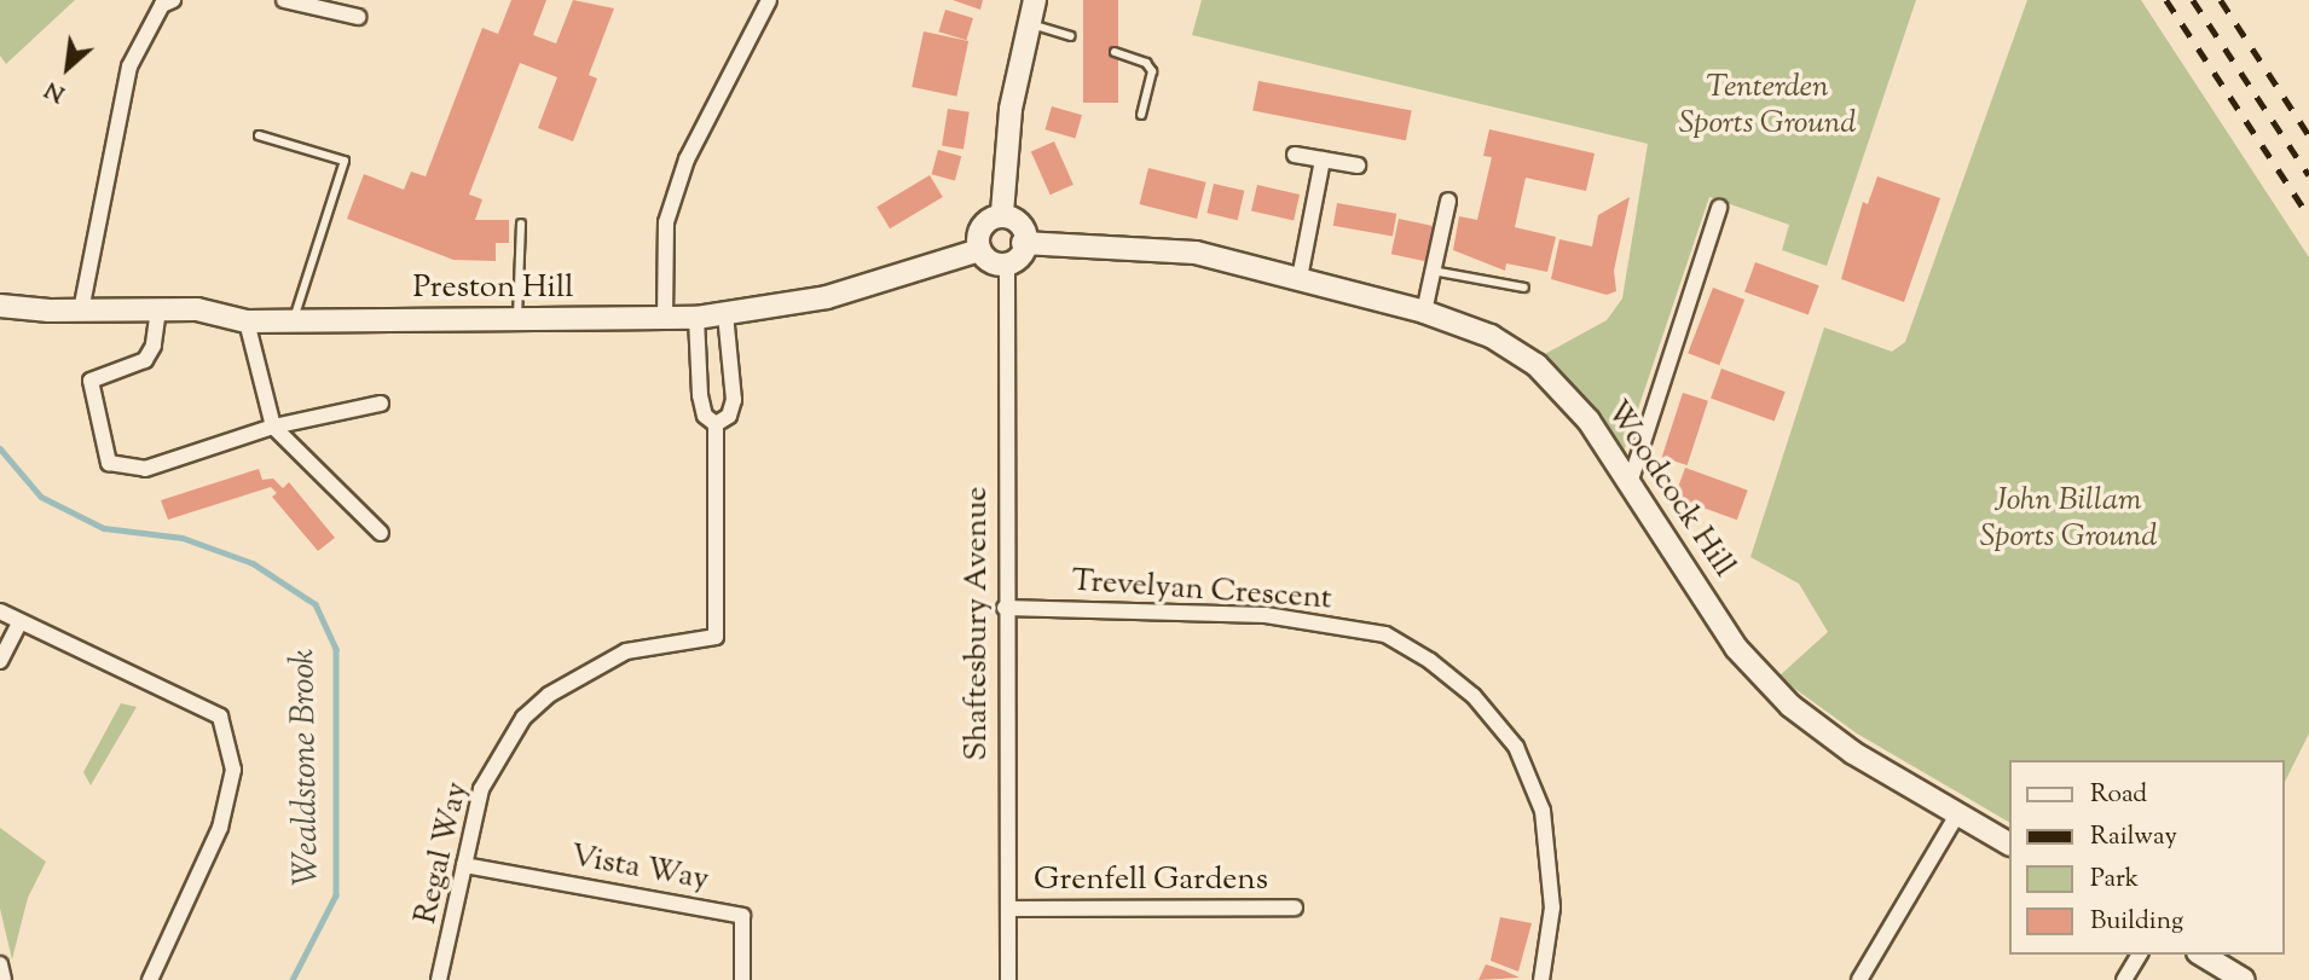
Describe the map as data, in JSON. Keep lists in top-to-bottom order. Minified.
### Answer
{"streets":{"street":["Preston Hill","Woodcock Hill","Trevelyan Crescent","Shaftesbury Avenue","Regal Way","Vista Way","Grenfell Gardens"]},"crossings":[["Preston Hill","Woodcock Hill"],["Preston Hill","Shaftesbury Avenue"],["Preston Hill","Regal Way"],["Woodcock Hill","Shaftesbury Avenue"],["Trevelyan Crescent","Shaftesbury Avenue"],["Shaftesbury Avenue","Grenfell Gardens"],["Regal Way","Vista Way"]],"water":["Wealdstone Brook"],"parks":["Tenterden Sports Ground","John Billam Sports Ground"],"legend":["Road","Railway","Park","Building"],"north":"bottom left"}
